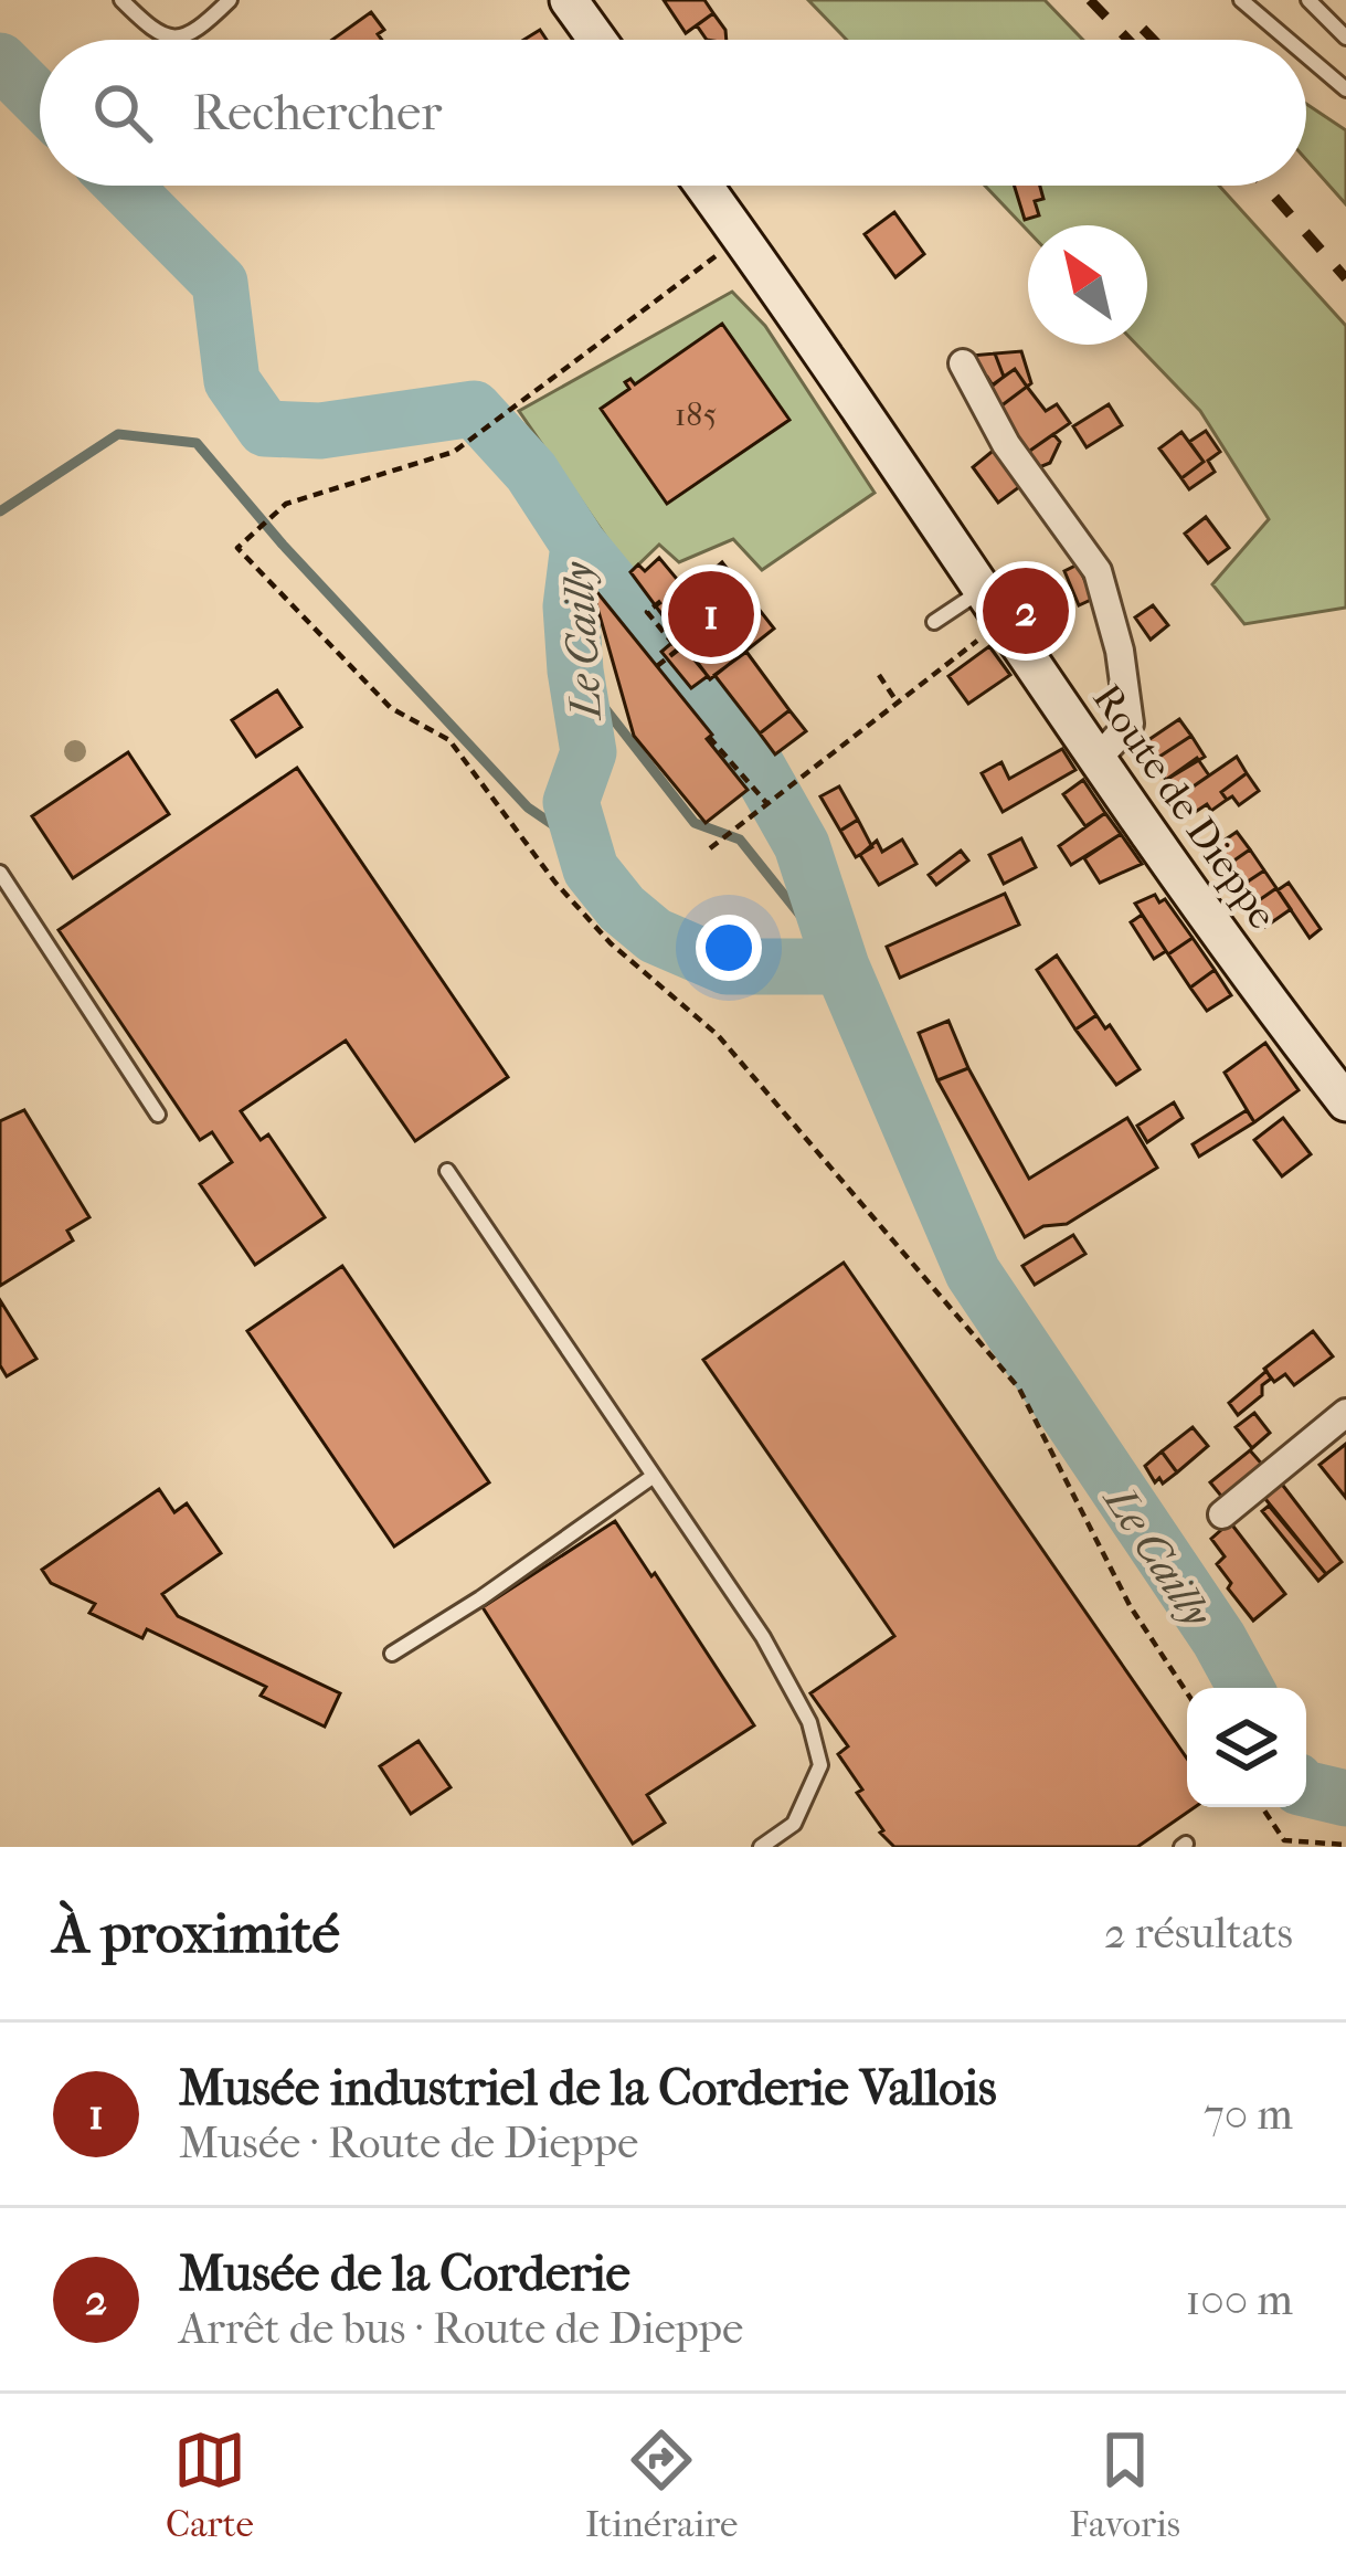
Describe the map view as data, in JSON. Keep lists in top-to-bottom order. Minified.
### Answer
{"streets":{"main road":["Route de Dieppe"]},"water":["Le Cailly"],"house_numbers":["185"],"north":"top left","page":{"search":"Rechercher","pins":["2","1"],"heading":["À proximité","2 résultats"],"list":[{"mark":"1","name":"Musée industriel de la Corderie Vallois","note":"Musée · Route de Dieppe","value":"70 m"},{"mark":"2","name":"Musée de la Corderie","note":"Arrêt de bus · Route de Dieppe","value":"100 m"}],"nav":["Carte","Itinéraire","Favoris"]}}
